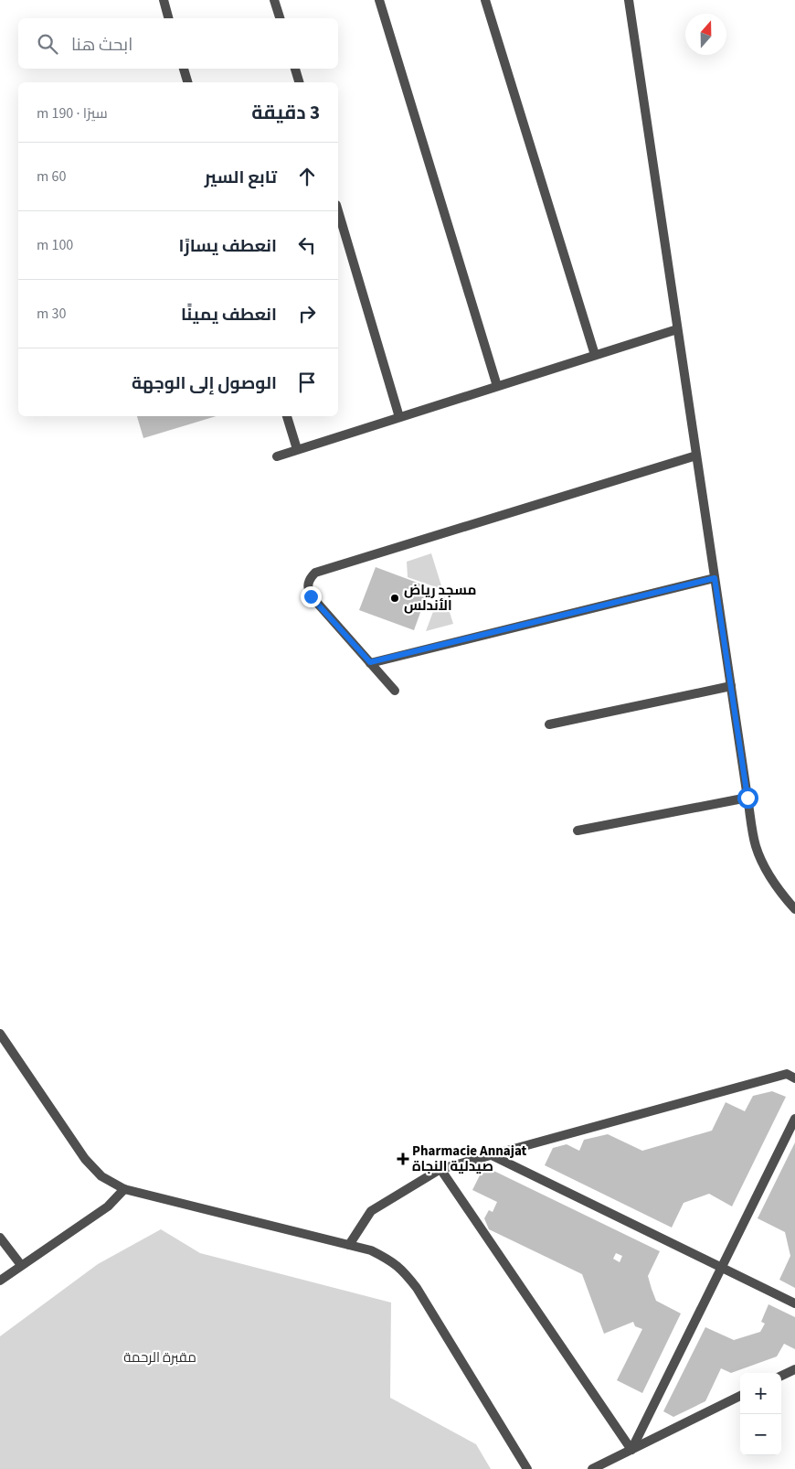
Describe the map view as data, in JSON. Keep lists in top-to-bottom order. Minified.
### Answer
{"parks":["مقبرة الرحمة"],"places":{"other":["مسجد رياض الأندلس"],"health":["Pharmacie Annajat صيدلية النجاة"]},"north":"top","page":{"search":"ابحث هنا","heading":["3 دقيقة","سيرًا · 190 m"],"list":[["تابع السير","60 m"],["انعطف يسارًا","100 m"],["انعطف يمينًا","30 m"],"الوصول إلى الوجهة"],"map_buttons":["+","−"]}}
